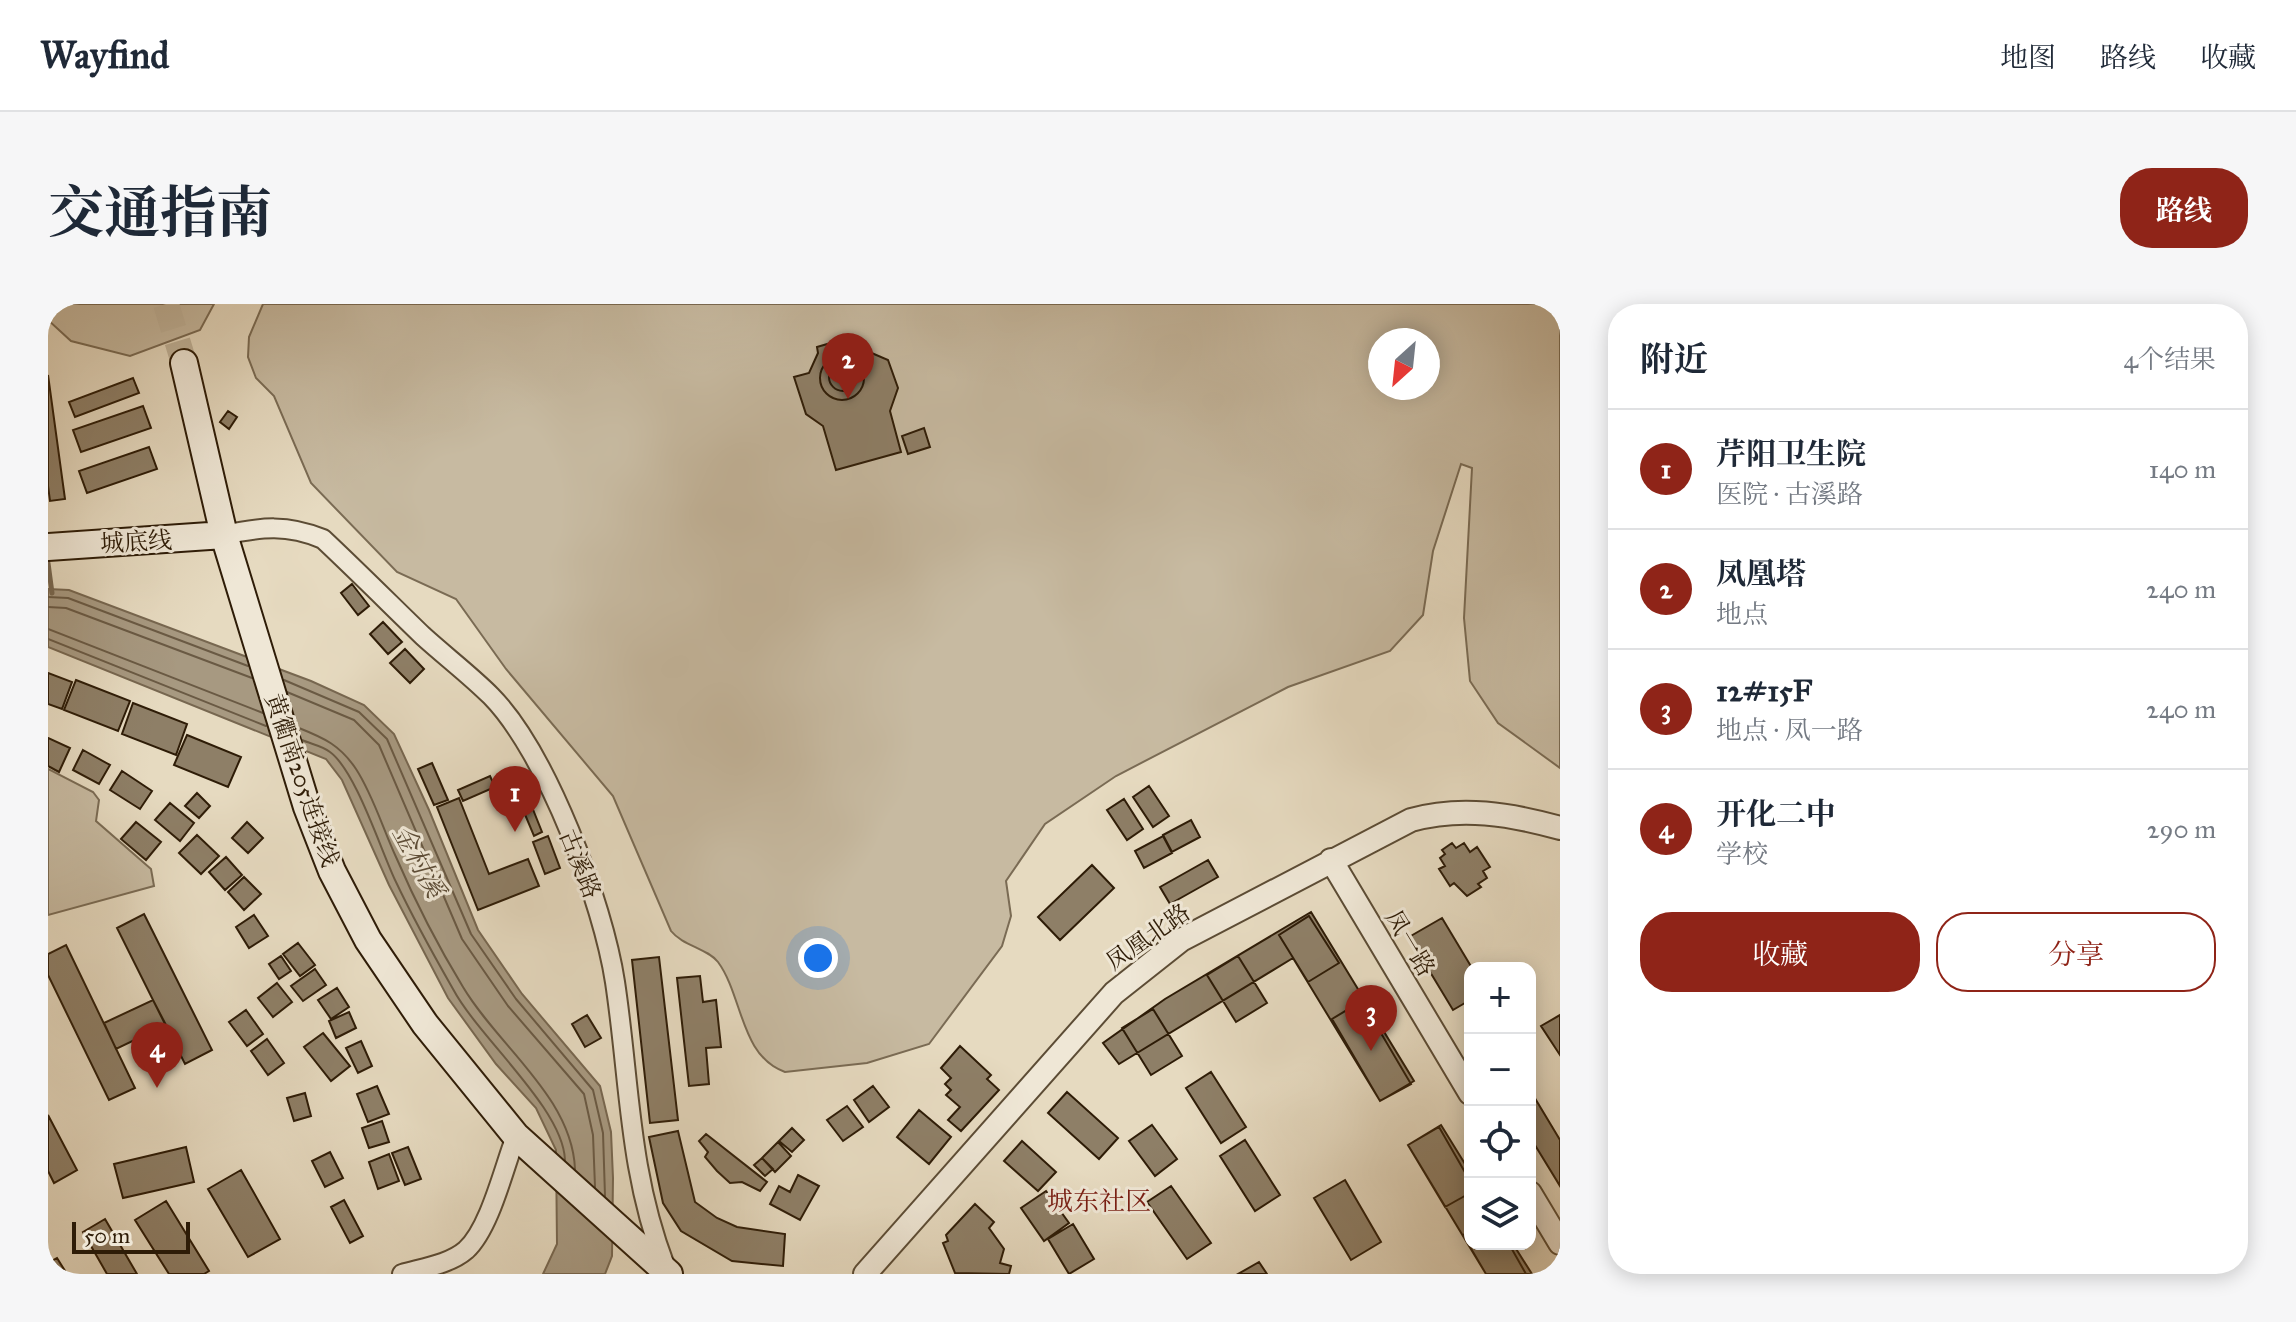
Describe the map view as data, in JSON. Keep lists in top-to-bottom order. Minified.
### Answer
{"streets":{"main road":["城底线","黄衢南205连接线"],"street":["古溪路","凤凰北路","凤一路"]},"crossings":[["城底线","黄衢南205连接线"],["城底线","古溪路"],["黄衢南205连接线","古溪路"],["凤凰北路","凤一路"]],"districts":["城东社区"],"water":["金村溪"],"scale_bar":"50 m","north":"bottom left","page":{"header":"Wayfind","nav":["地图","路线","收藏"],"title":"交通指南","buttons":["路线",["收藏","分享"]],"heading":["附近","4个结果"],"pins":["2","1","3","4"],"list":[{"mark":"1","name":"芹阳卫生院","note":"医院 · 古溪路","value":"140 m"},{"mark":"2","name":"凤凰塔","note":"地点","value":"240 m"},{"mark":"3","name":"12#15F","note":"地点 · 凤一路","value":"240 m"},{"mark":"4","name":"开化二中","note":"学校","value":"290 m"}],"map_buttons":["+","−"],"scale":"50 m"}}
